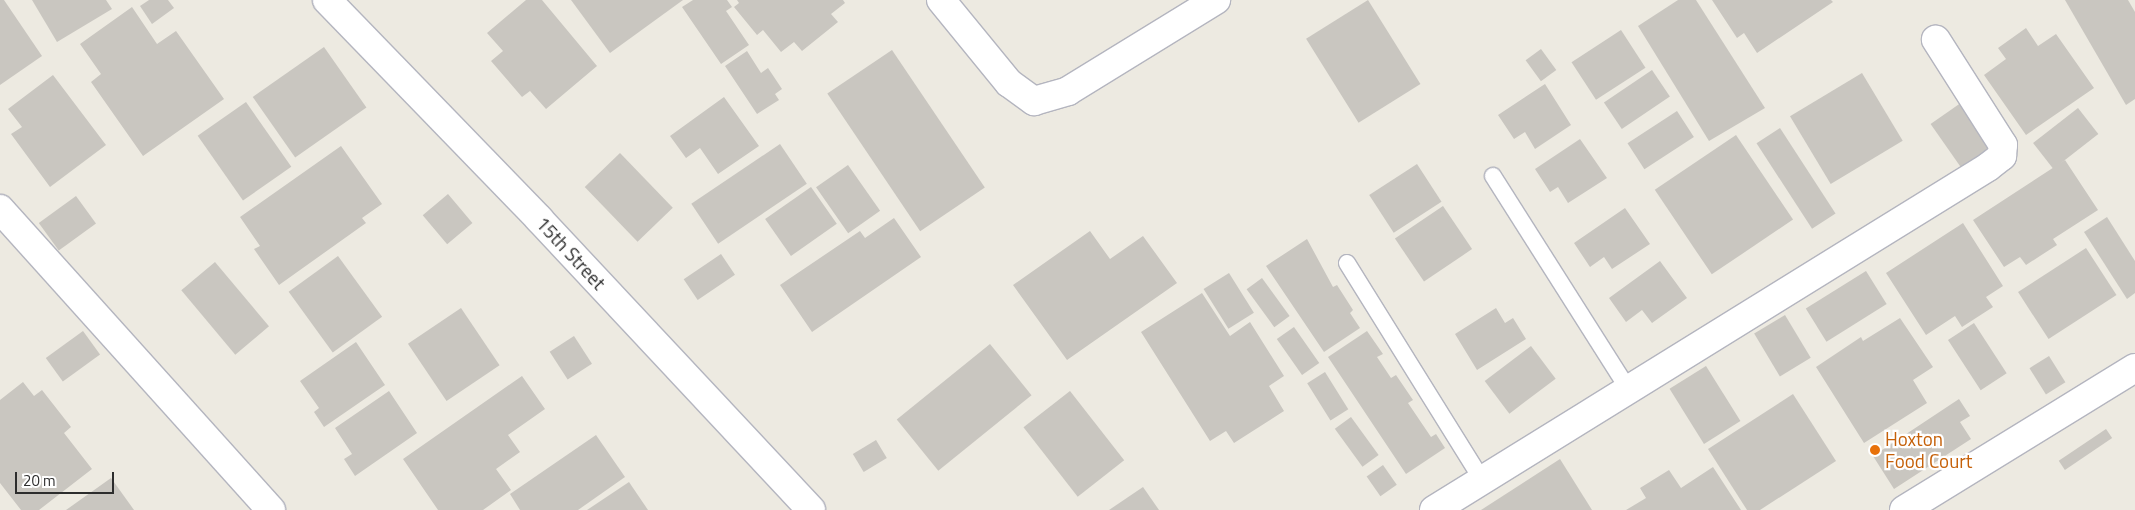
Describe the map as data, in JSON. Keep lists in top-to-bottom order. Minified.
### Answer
{"streets":{"street":["15th Street"]},"places":["Hoxton Food Court"],"scale_bar":"20 m"}
